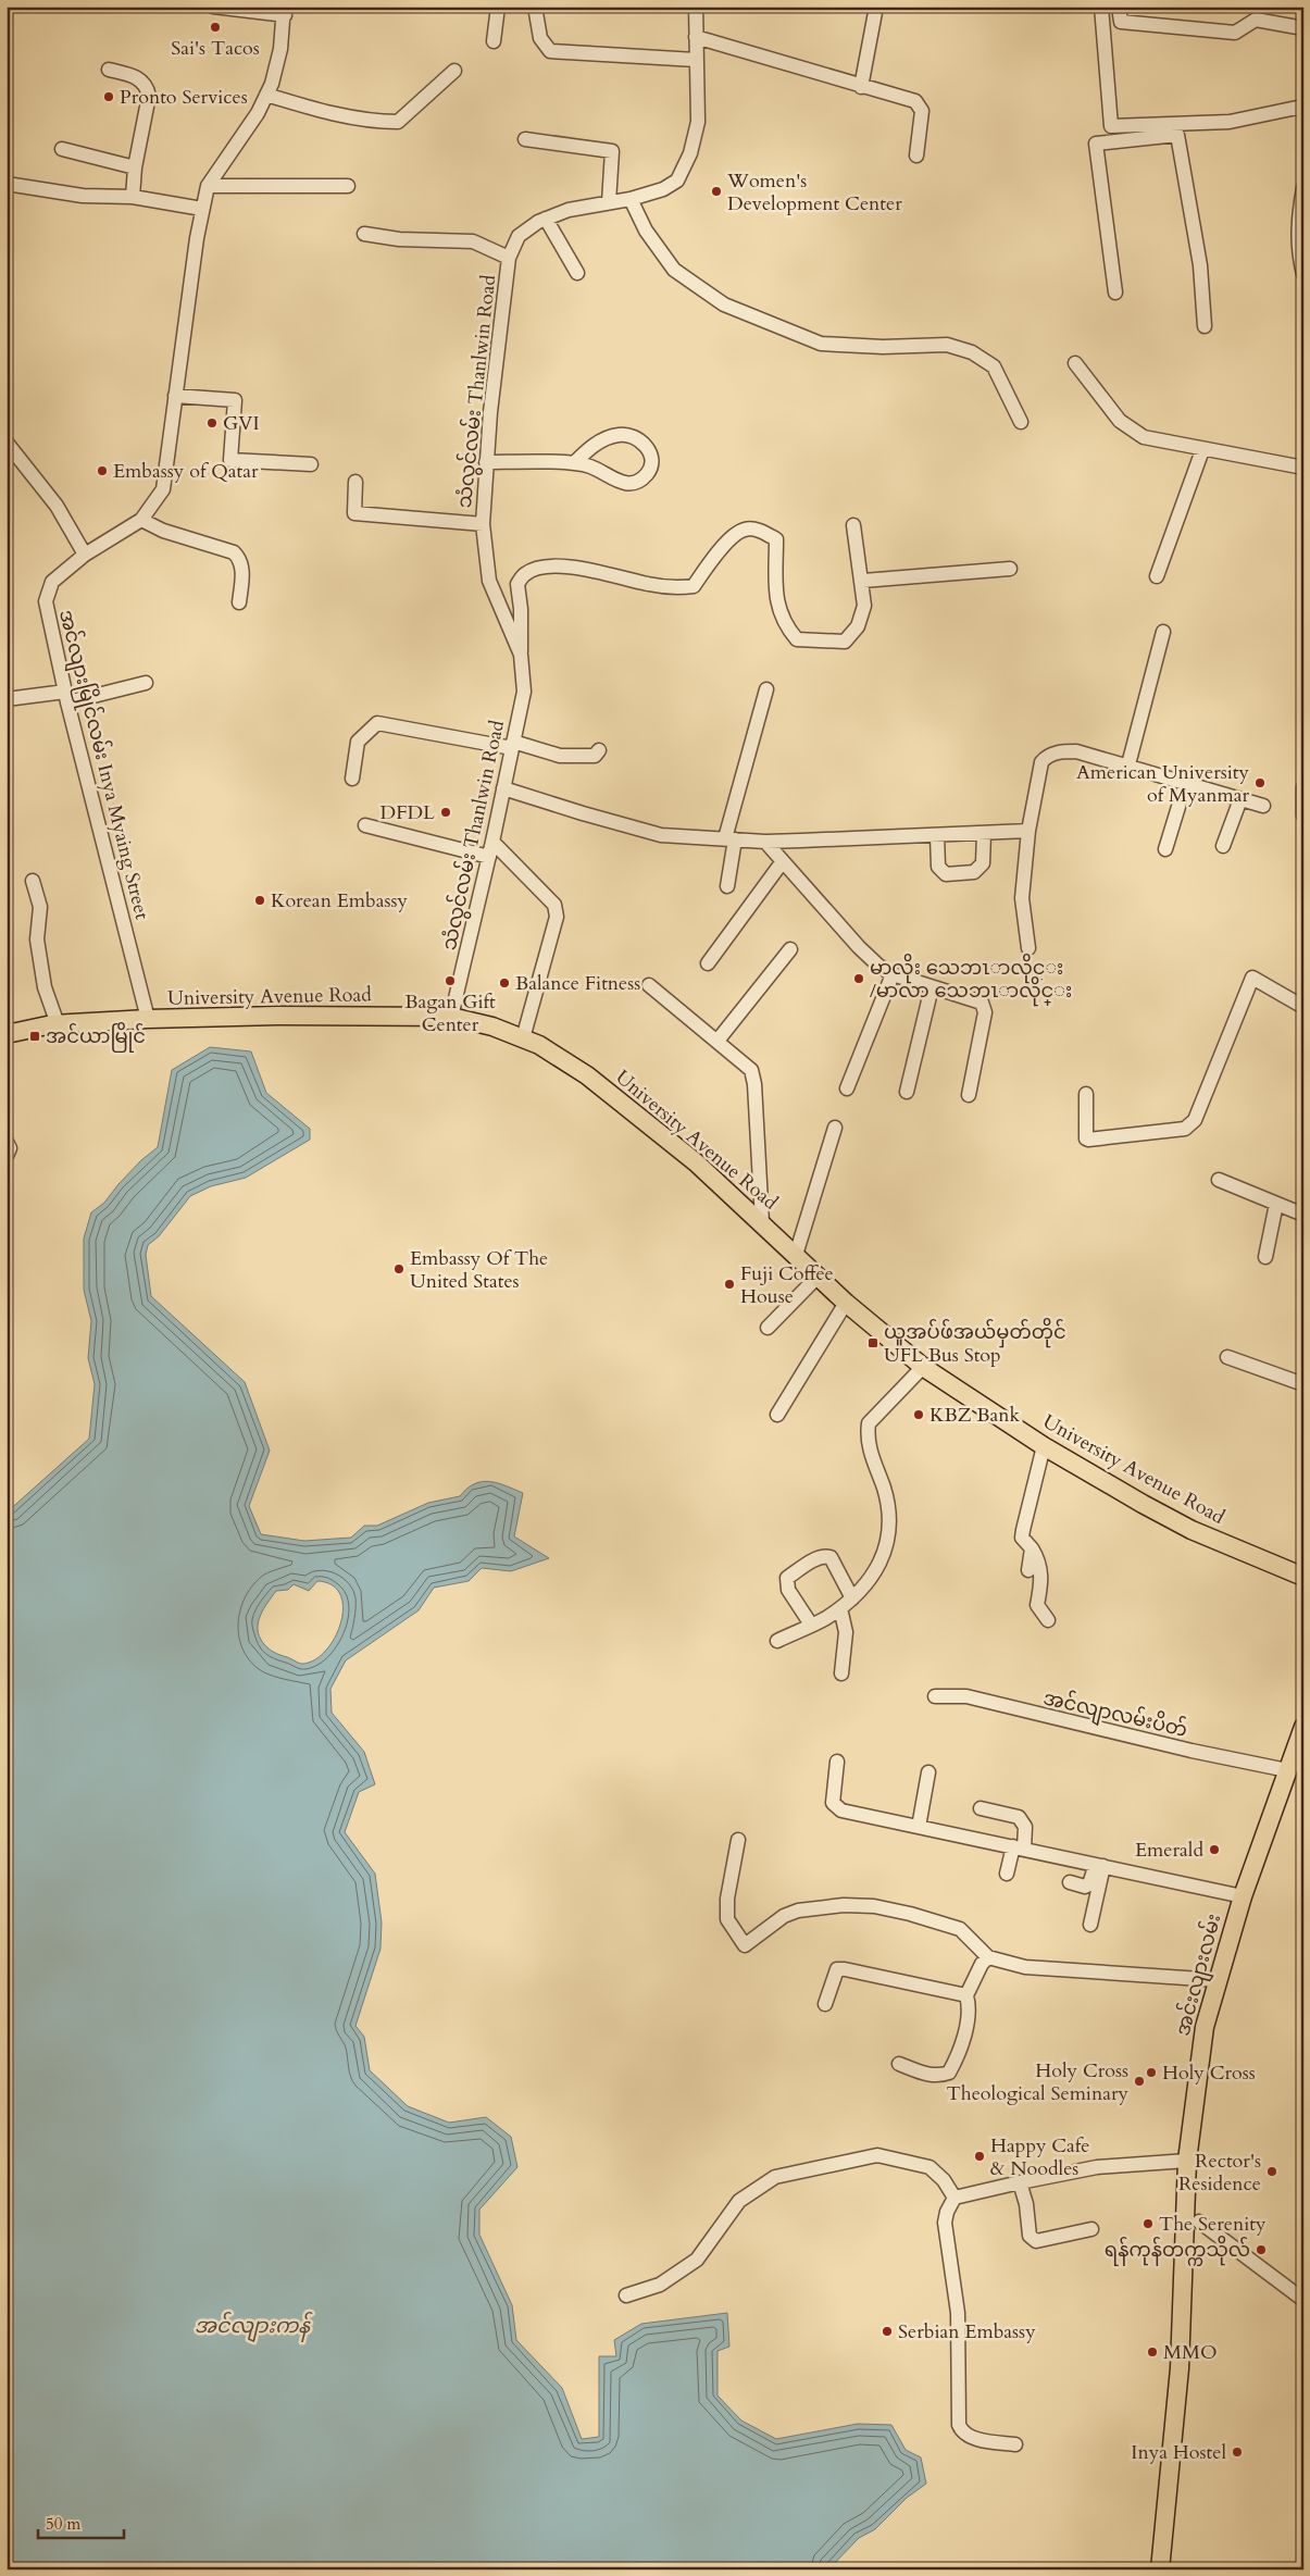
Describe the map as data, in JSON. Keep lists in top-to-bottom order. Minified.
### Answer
{"streets":{"main road":["University Avenue Road","အင်းလျားလမ်း"],"street":["သံလွင်လမ်း Thanlwin Road","အင်လျားမြိုင်လမ်း Inya Myaing Street","အင်လျာလမ်းပိတ်"]},"crossings":[["သံလွင်လမ်း Thanlwin Road","University Avenue Road"],["အင်လျားမြိုင်လမ်း Inya Myaing Street","University Avenue Road"],["အင်လျာလမ်းပိတ်","အင်းလျားလမ်း"]],"water":["အင်လျားကန်"],"places":{"other":["Sai's Tacos","Pronto Services","Women's Development Center","GVI","Embassy of Qatar","American University of Myanmar","DFDL","Korean Embassy","မာလိုး သေဘၤာလိုင္း /မာလာ သေဘၤာလိုင္း","Bagan Gift Center","Balance Fitness","Embassy Of The United States","Fuji Coffee House","KBZ Bank","Emerald","Holy Cross","Holy Cross Theological Seminary","Happy Cafe & Noodles","Rector's Residence","The Serenity","ရန်ကုန်တက္ကသိုလ်","Serbian Embassy","MMO","Inya Hostel"],"transit":["အင်ယာမြိုင်","ယူအပ်ဖ်အယ်မှတ်တိုင် UFL Bus Stop"]},"scale_bar":"50 m"}
